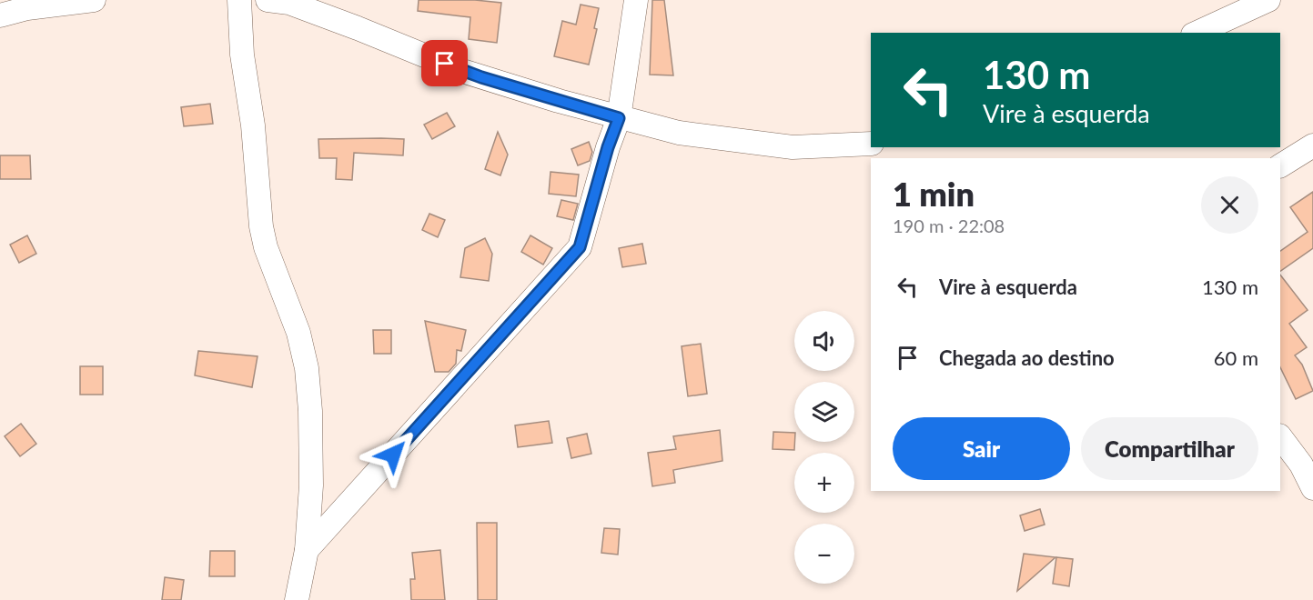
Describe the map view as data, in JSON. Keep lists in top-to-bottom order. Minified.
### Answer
{"page":{"turn":["130 m","Vire à esquerda"],"heading":["1 min","190 m · 22:08"],"list":[{"name":"Vire à esquerda","value":"130 m"},{"name":"Chegada ao destino","value":"60 m"}],"map_buttons":["+","−"],"buttons":["Sair","Compartilhar"]}}
